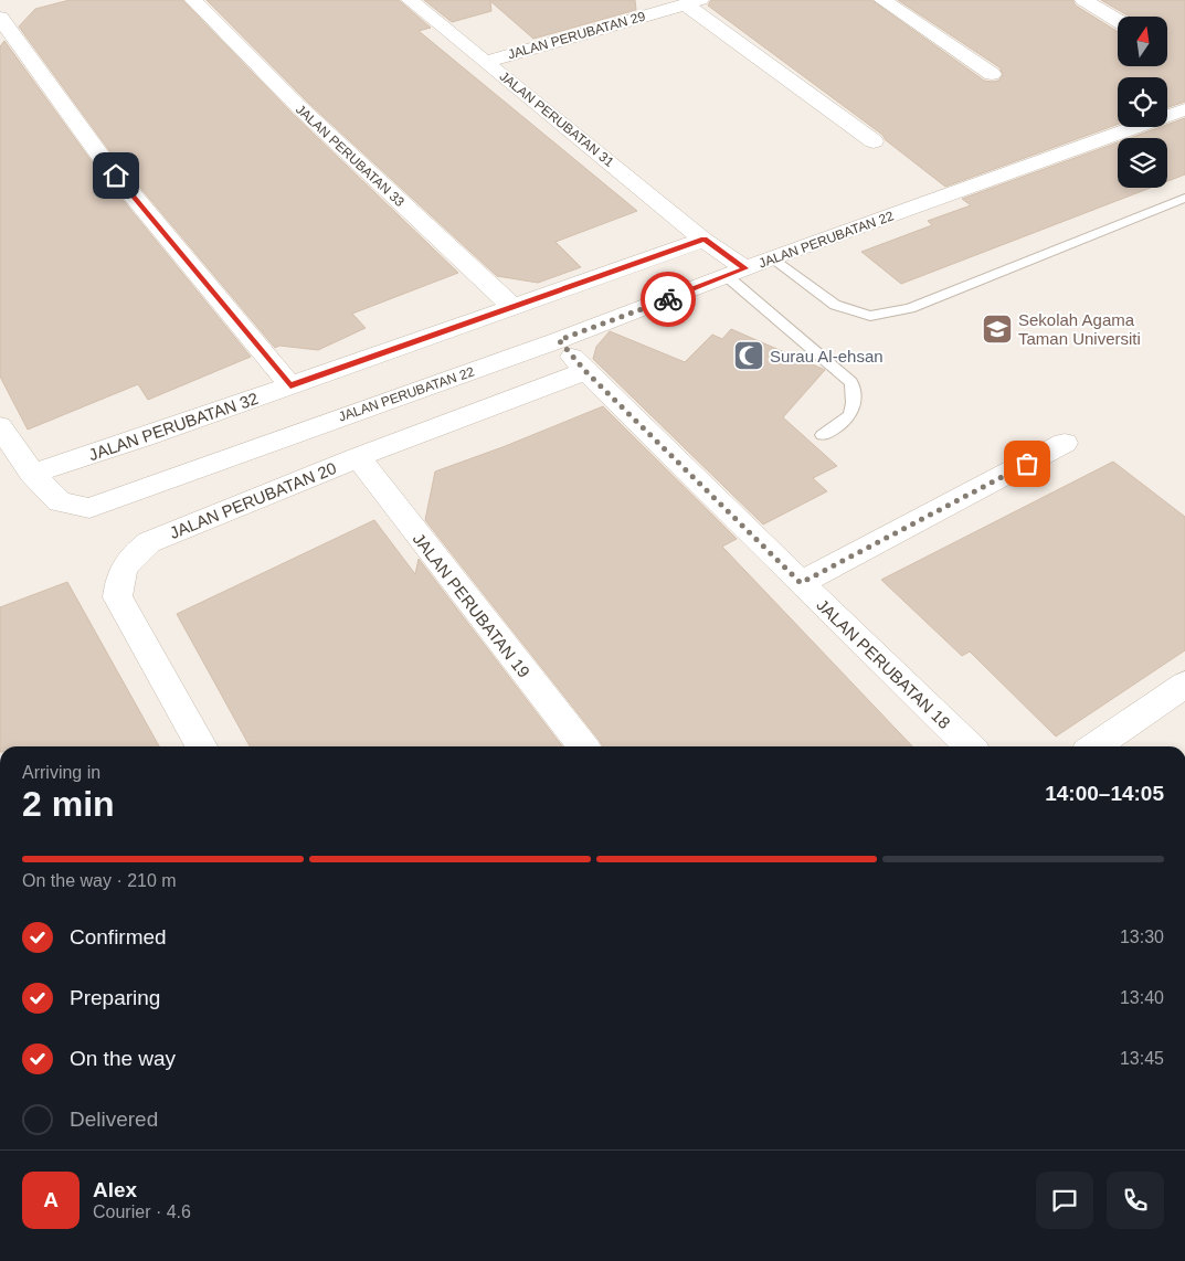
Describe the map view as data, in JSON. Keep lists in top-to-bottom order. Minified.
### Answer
{"streets":{"street":["JALAN PERUBATAN 29","JALAN PERUBATAN 31","JALAN PERUBATAN 33","JALAN PERUBATAN 22","JALAN PERUBATAN 32","JALAN PERUBATAN 20","JALAN PERUBATAN 19","JALAN PERUBATAN 18"]},"crossings":[["JALAN PERUBATAN 29","JALAN PERUBATAN 31"],["JALAN PERUBATAN 31","JALAN PERUBATAN 32"],["JALAN PERUBATAN 33","JALAN PERUBATAN 32"],["JALAN PERUBATAN 22","JALAN PERUBATAN 32"],["JALAN PERUBATAN 22","JALAN PERUBATAN 18"],["JALAN PERUBATAN 20","JALAN PERUBATAN 19"],["JALAN PERUBATAN 20","JALAN PERUBATAN 18"]],"places":{"school or university":["Sekolah Agama Taman Universiti"],"mosque":["Surau Al-ehsan"]},"north":"top","page":{"heading":["2 min","Arriving in","14:00–14:05"],"panel":["Alex","Courier · 4.6"],"bar":"On the way · 210 m","list":[["Confirmed","13:30"],["Preparing","13:40"],["On the way","13:45"],"Delivered"],"round":"A"}}
